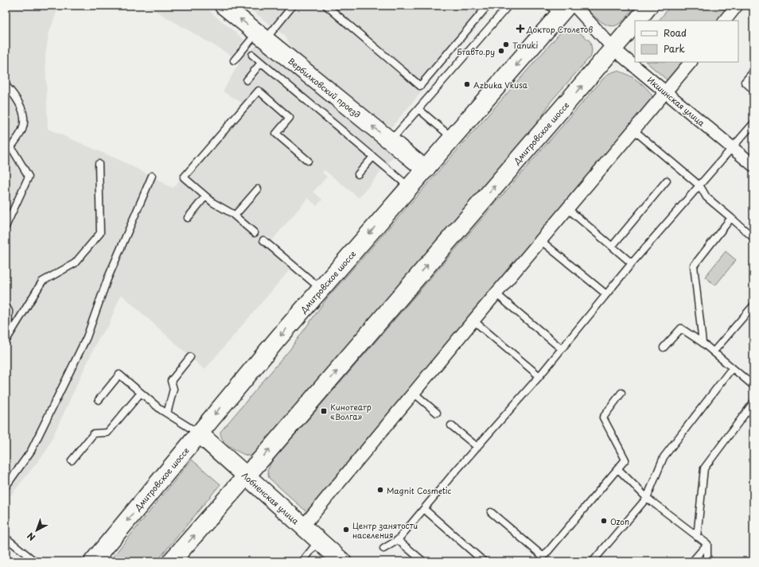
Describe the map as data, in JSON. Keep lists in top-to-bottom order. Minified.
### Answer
{"streets":{"main road":["Вербилковский проезд","Дмитровское шоссе","Лобненская улица"],"street":["Икшинская улица"]},"crossings":[["Вербилковский проезд","Дмитровское шоссе"],["Икшинская улица","Дмитровское шоссе"],["Дмитровское шоссе","Лобненская улица"]],"one_way":["Вербилковский проезд"],"places":{"health":["Доктор Столетов"],"other":["Tanuki","Бтавто.ру","Azbuka Vkusa","Magnit Cosmetic","Ozon","Центр занятости населения"],"transit":["Кинотеатр «Волга»"]},"legend":["Road","Park"],"north":"bottom left"}
